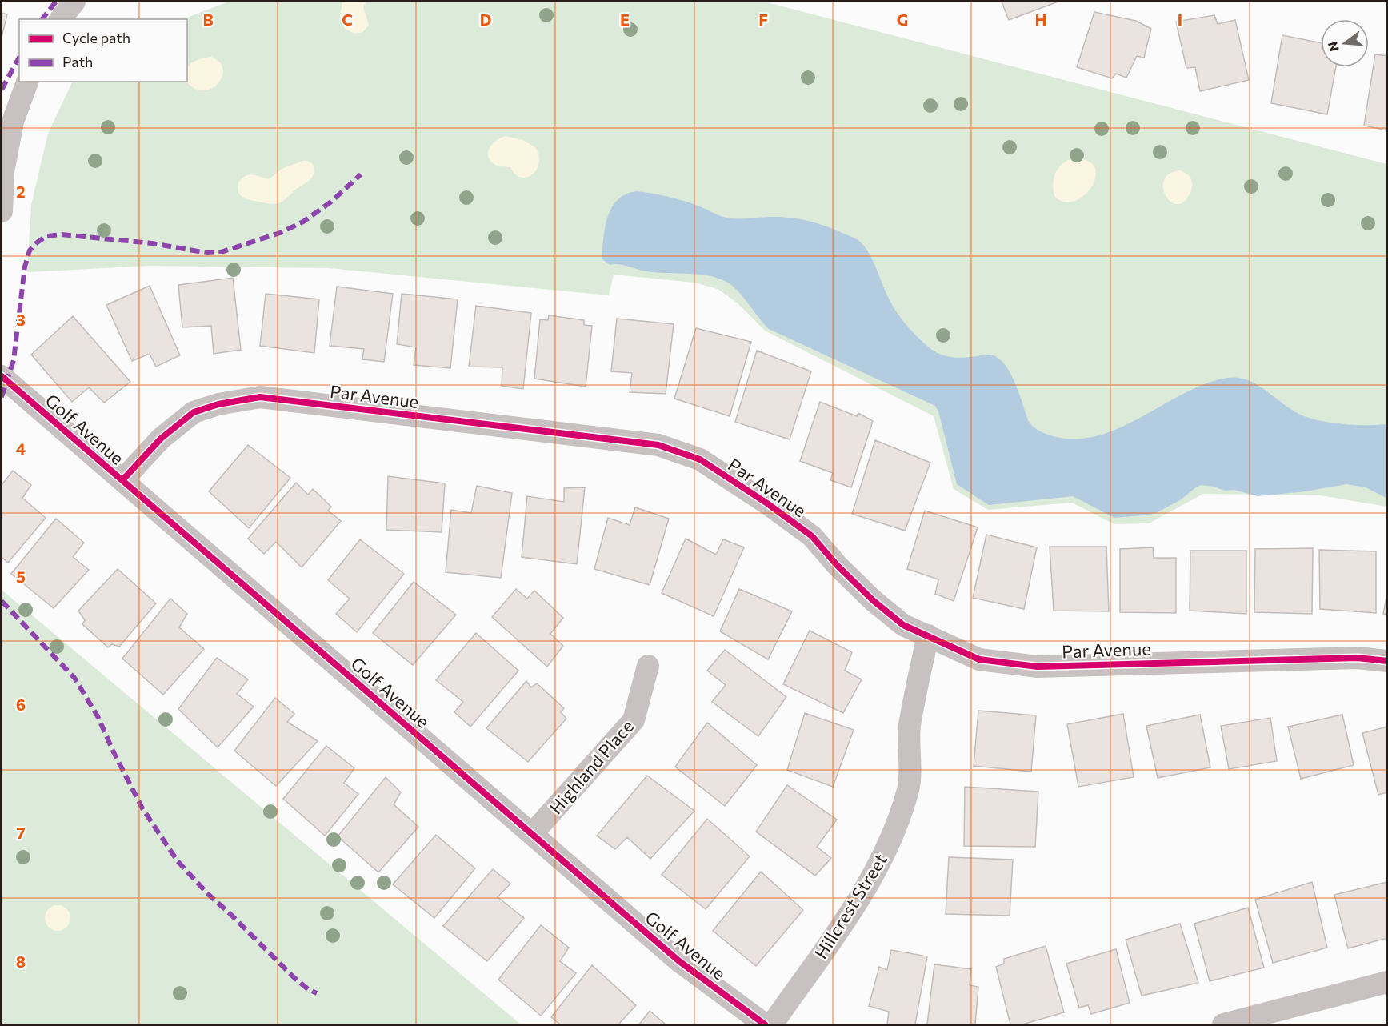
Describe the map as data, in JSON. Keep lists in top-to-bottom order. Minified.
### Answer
{"streets":{"street":["Par Avenue","Golf Avenue","Highland Place","Hillcrest Street"]},"crossings":[["Par Avenue","Golf Avenue"],["Par Avenue","Hillcrest Street"],["Golf Avenue","Highland Place"]],"legend":["Cycle path","Path"],"north":"left","grid":{"columns":["B","C","D","E","F","G","H","I"],"rows":["2","3","4","5","6","7","8"]}}
